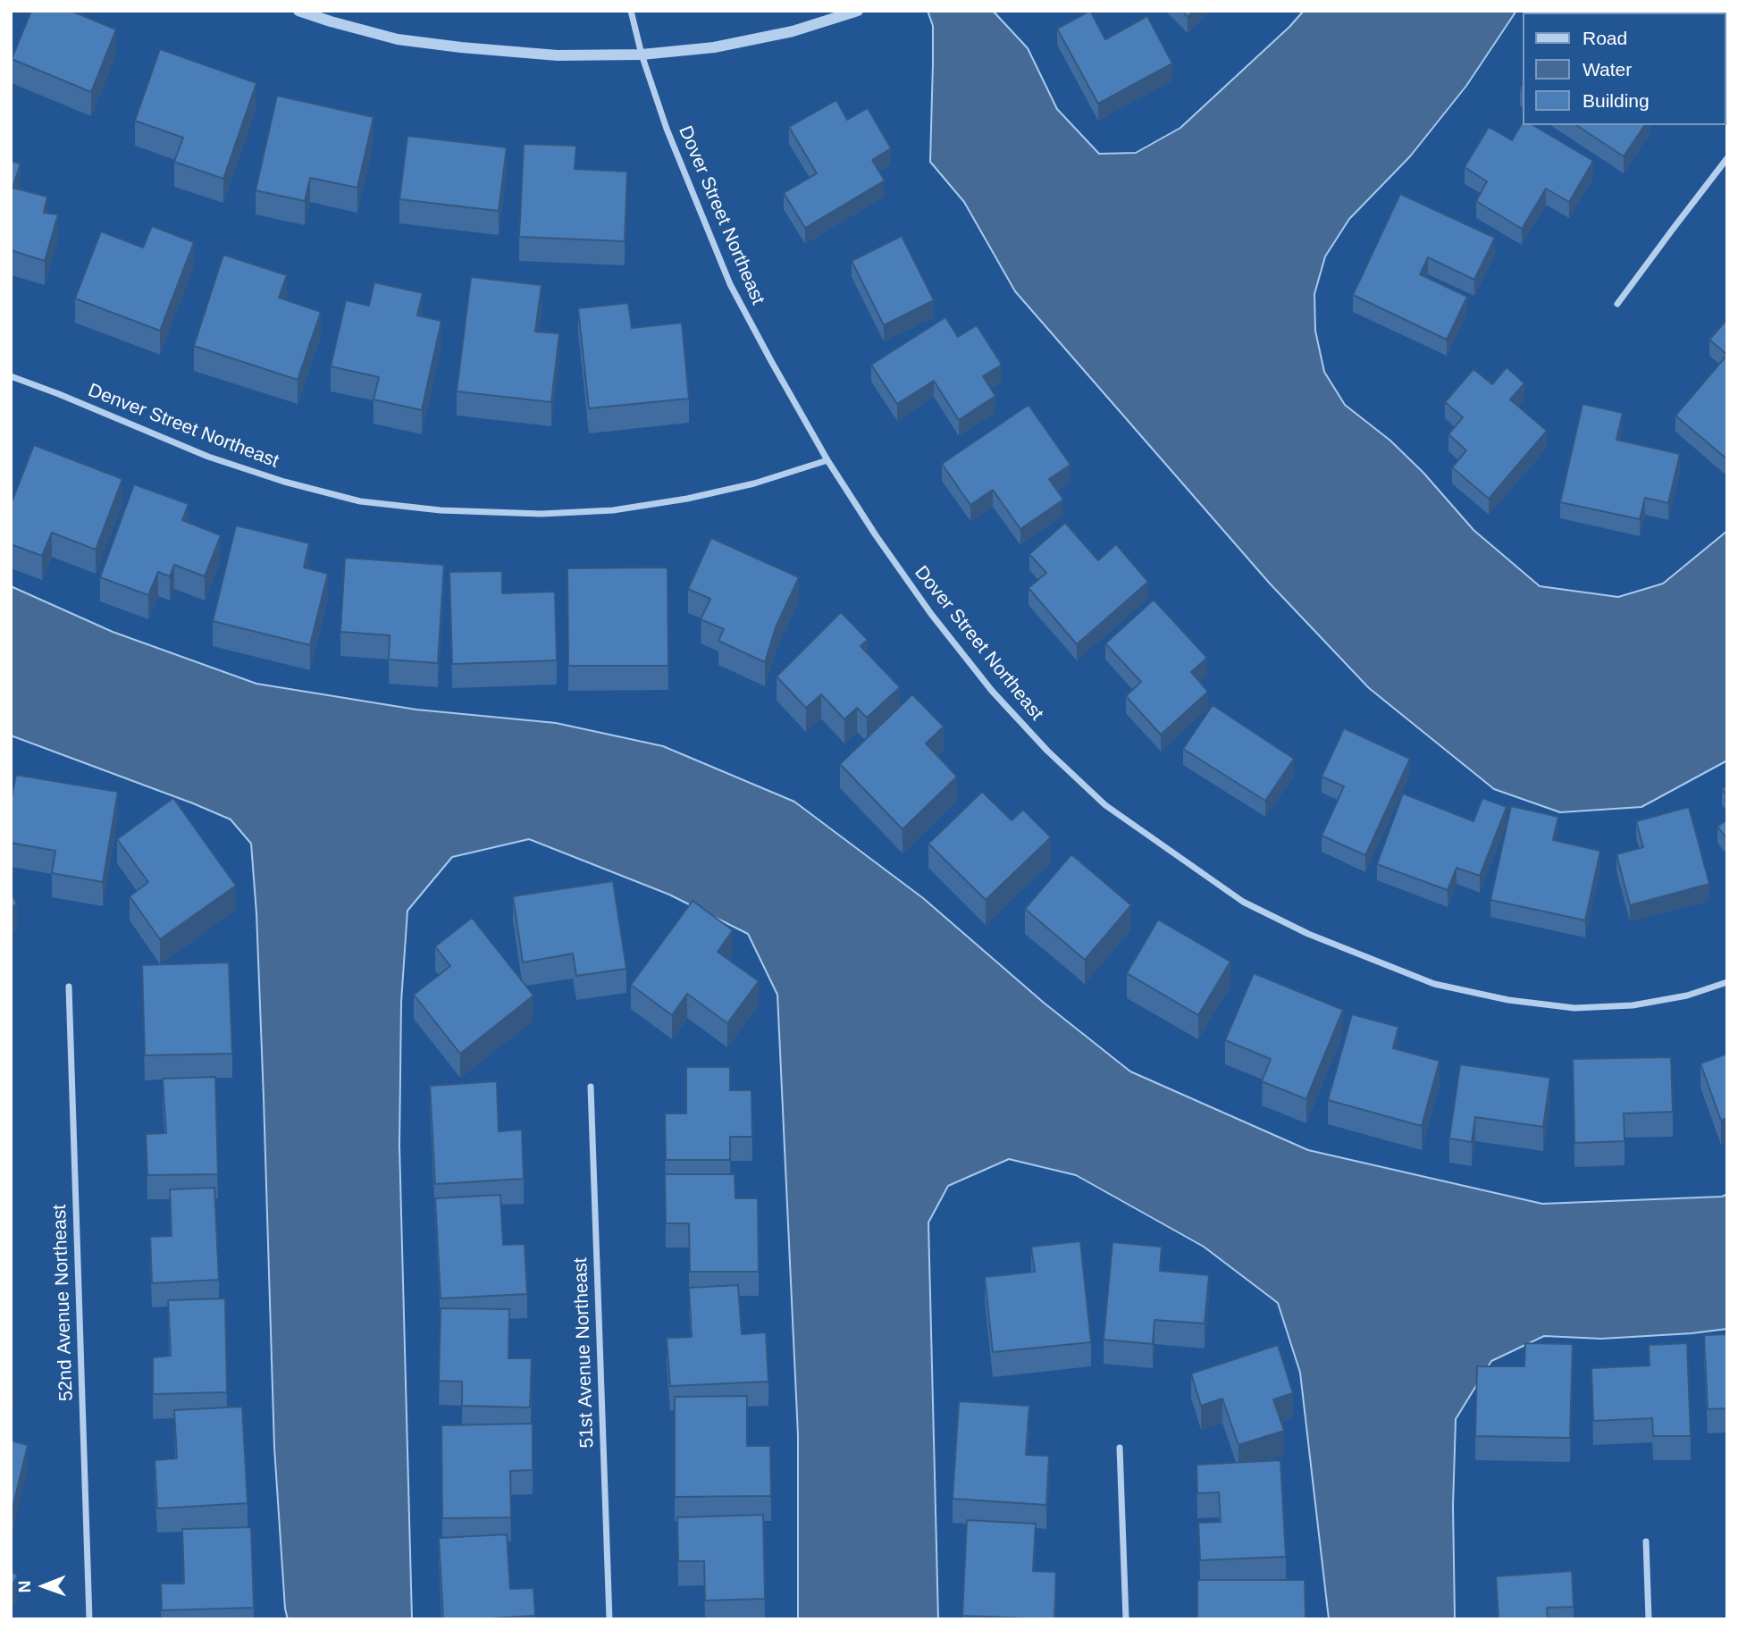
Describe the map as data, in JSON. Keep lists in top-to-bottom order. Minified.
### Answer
{"streets":{"street":["Dover Street Northeast","Denver Street Northeast","52nd Avenue Northeast","51st Avenue Northeast"]},"crossings":[["Dover Street Northeast","Denver Street Northeast"]],"legend":["Road","Water","Building"],"north":"left"}
